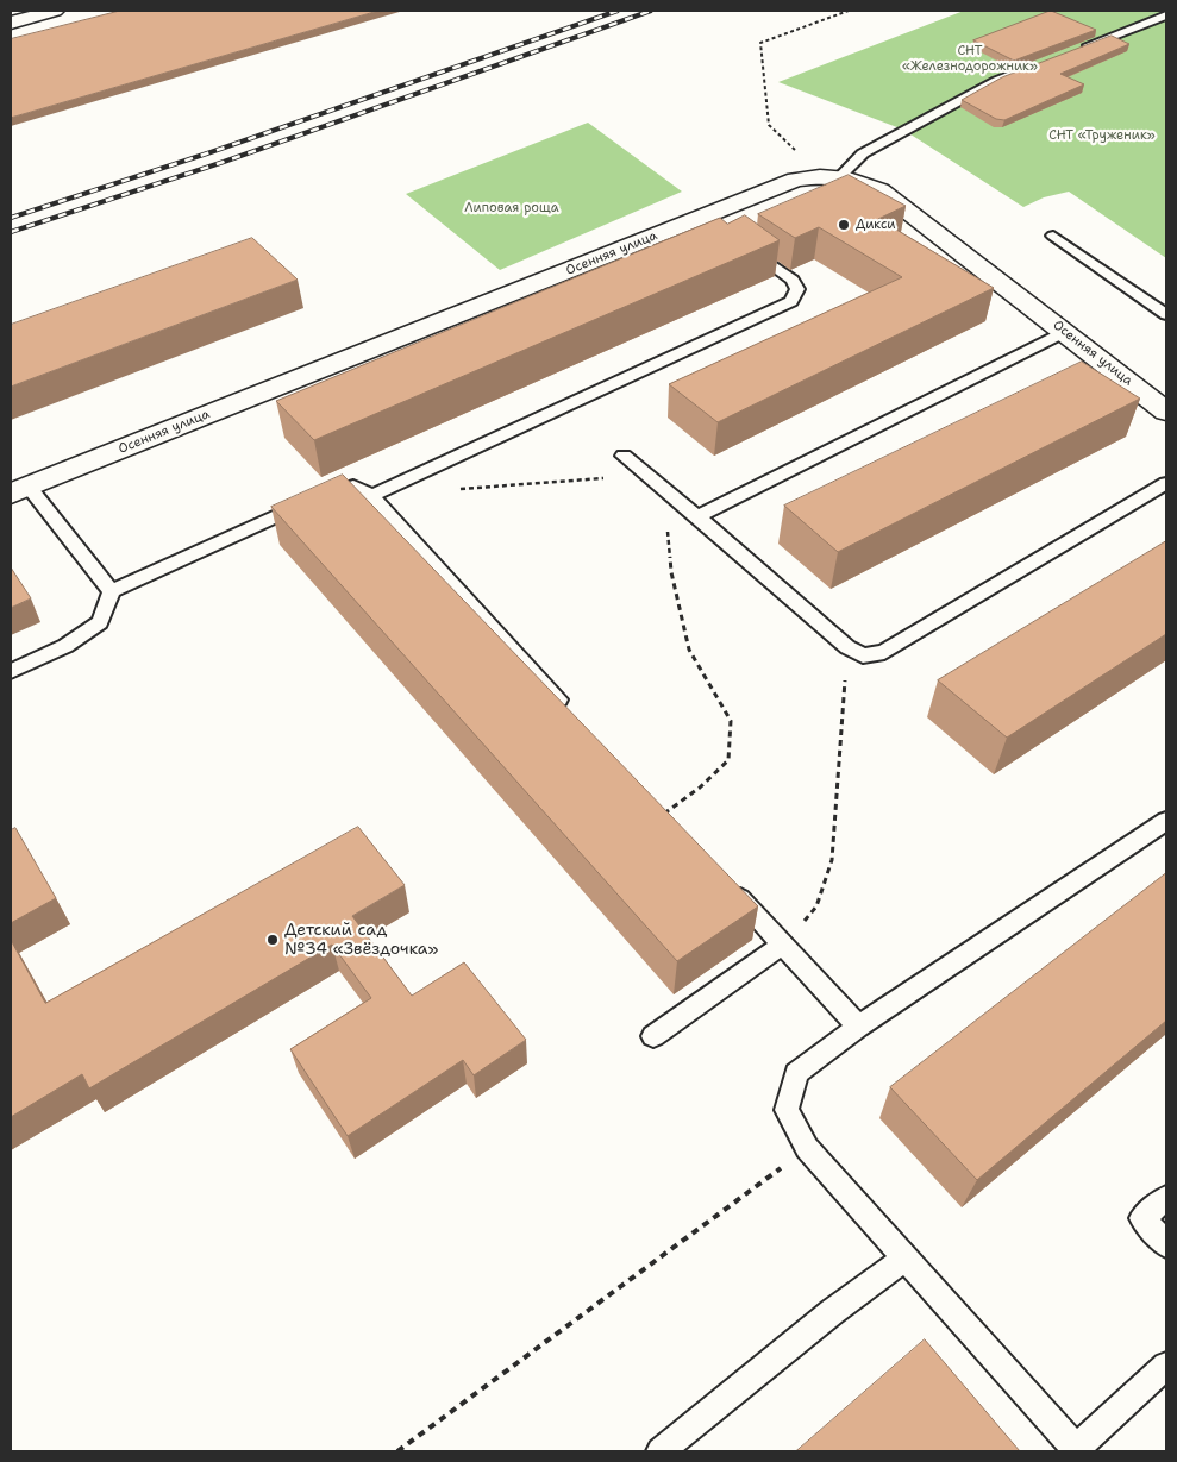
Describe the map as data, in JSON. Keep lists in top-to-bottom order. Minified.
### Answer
{"streets":{"street":["Осенняя улица"]},"parks":["СНТ «Железнодорожник»","СНТ «Труженик»","Липовая роща"],"places":["Дикси","Детский сад №34 «Звёздочка»"]}
